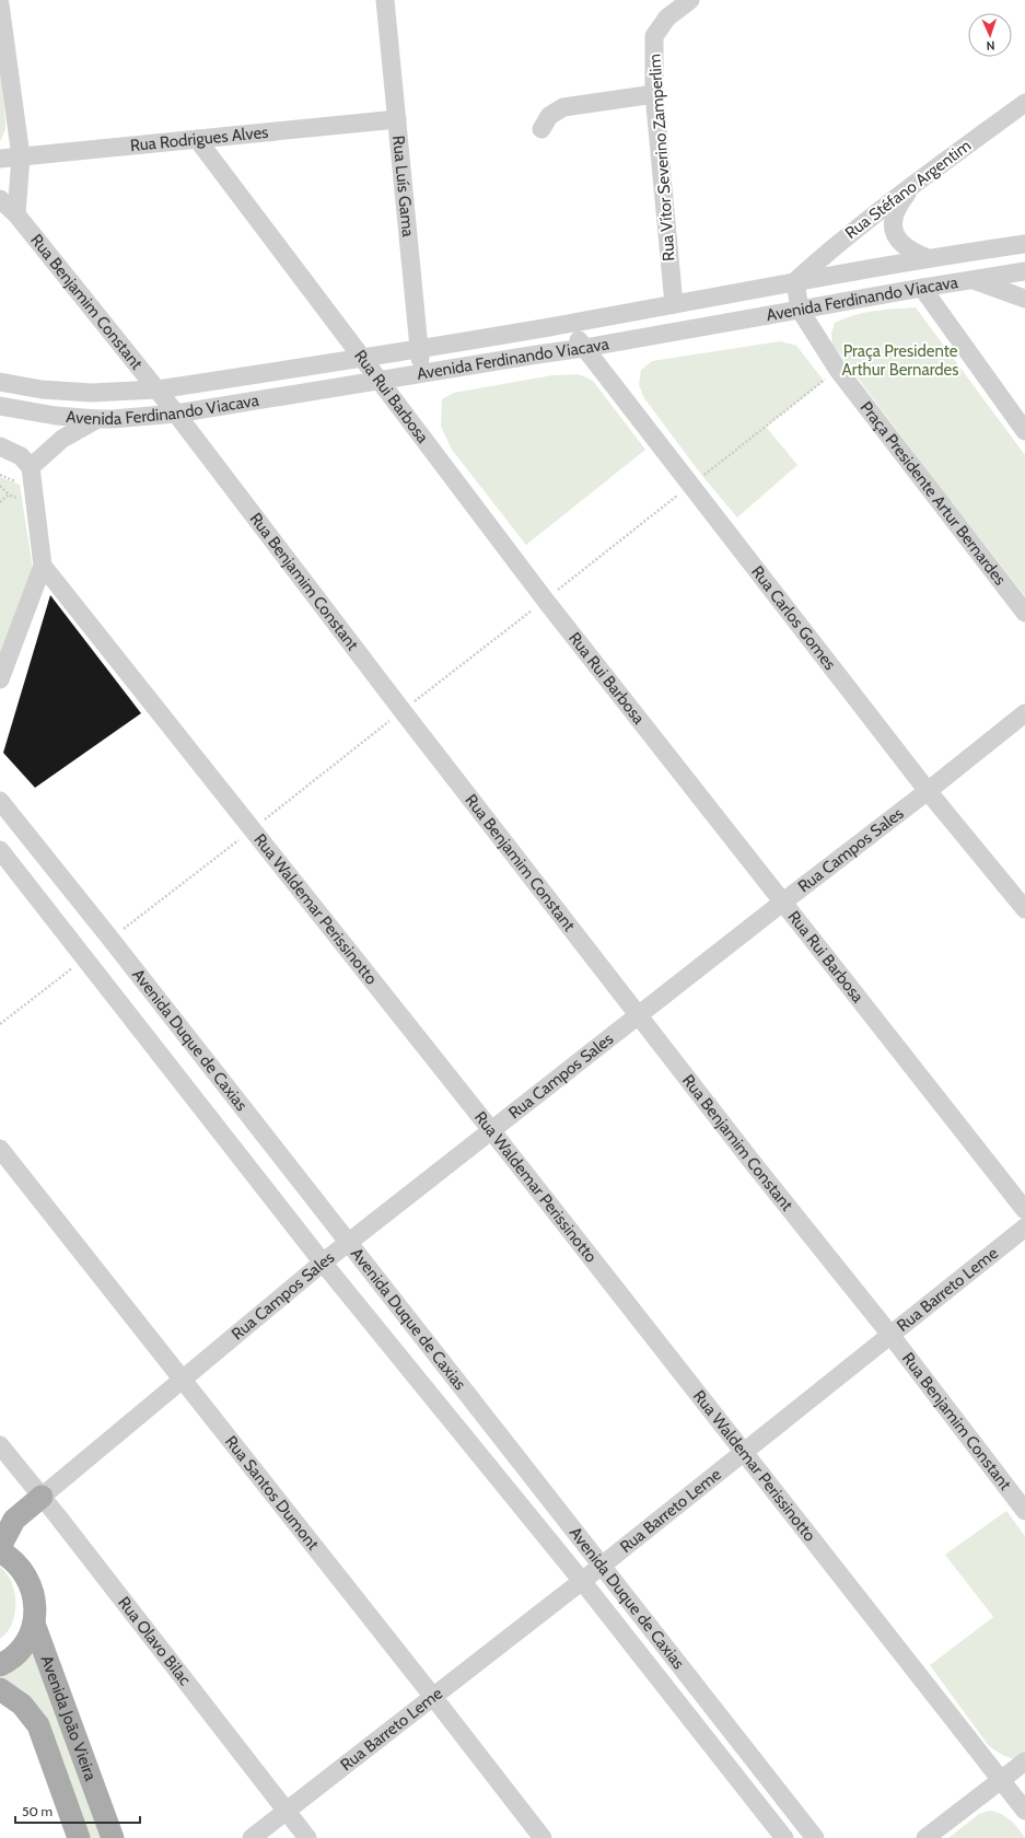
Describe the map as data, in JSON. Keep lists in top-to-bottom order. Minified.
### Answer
{"streets":{"main road":["Avenida João Vieira"],"street":["Rua Rodrigues Alves","Rua Vítor Severino Zamperlim","Rua Luís Gama","Rua Stéfano Argentim","Avenida Ferdinando Viacava","Rua Benjamim Constant","Rua Rui Barbosa","Praça Presidente Artur Bernardes","Rua Carlos Gomes","Rua Campos Sales","Rua Waldemar Perissinotto","Avenida Duque de Caxias","Rua Barreto Leme","Rua Santos Dumont","Rua Olavo Bilac"]},"crossings":[["Rua Rodrigues Alves","Rua Luís Gama"],["Rua Rodrigues Alves","Rua Rui Barbosa"],["Rua Vítor Severino Zamperlim","Avenida Ferdinando Viacava"],["Rua Luís Gama","Avenida Ferdinando Viacava"],["Rua Stéfano Argentim","Avenida Ferdinando Viacava"],["Rua Stéfano Argentim","Praça Presidente Artur Bernardes"],["Avenida Ferdinando Viacava","Rua Benjamim Constant"],["Avenida Ferdinando Viacava","Rua Rui Barbosa"],["Avenida Ferdinando Viacava","Praça Presidente Artur Bernardes"],["Avenida Ferdinando Viacava","Rua Carlos Gomes"],["Rua Benjamim Constant","Rua Campos Sales"],["Rua Benjamim Constant","Rua Barreto Leme"],["Rua Rui Barbosa","Rua Campos Sales"],["Rua Carlos Gomes","Rua Campos Sales"],["Rua Campos Sales","Rua Waldemar Perissinotto"],["Rua Campos Sales","Avenida Duque de Caxias"],["Rua Campos Sales","Rua Santos Dumont"],["Rua Campos Sales","Rua Olavo Bilac"],["Rua Waldemar Perissinotto","Rua Barreto Leme"],["Avenida Duque de Caxias","Rua Barreto Leme"],["Rua Barreto Leme","Rua Santos Dumont"],["Rua Barreto Leme","Rua Olavo Bilac"]],"parks":["Praça Presidente Arthur Bernardes"],"scale_bar":"50 m","north":"bottom"}
